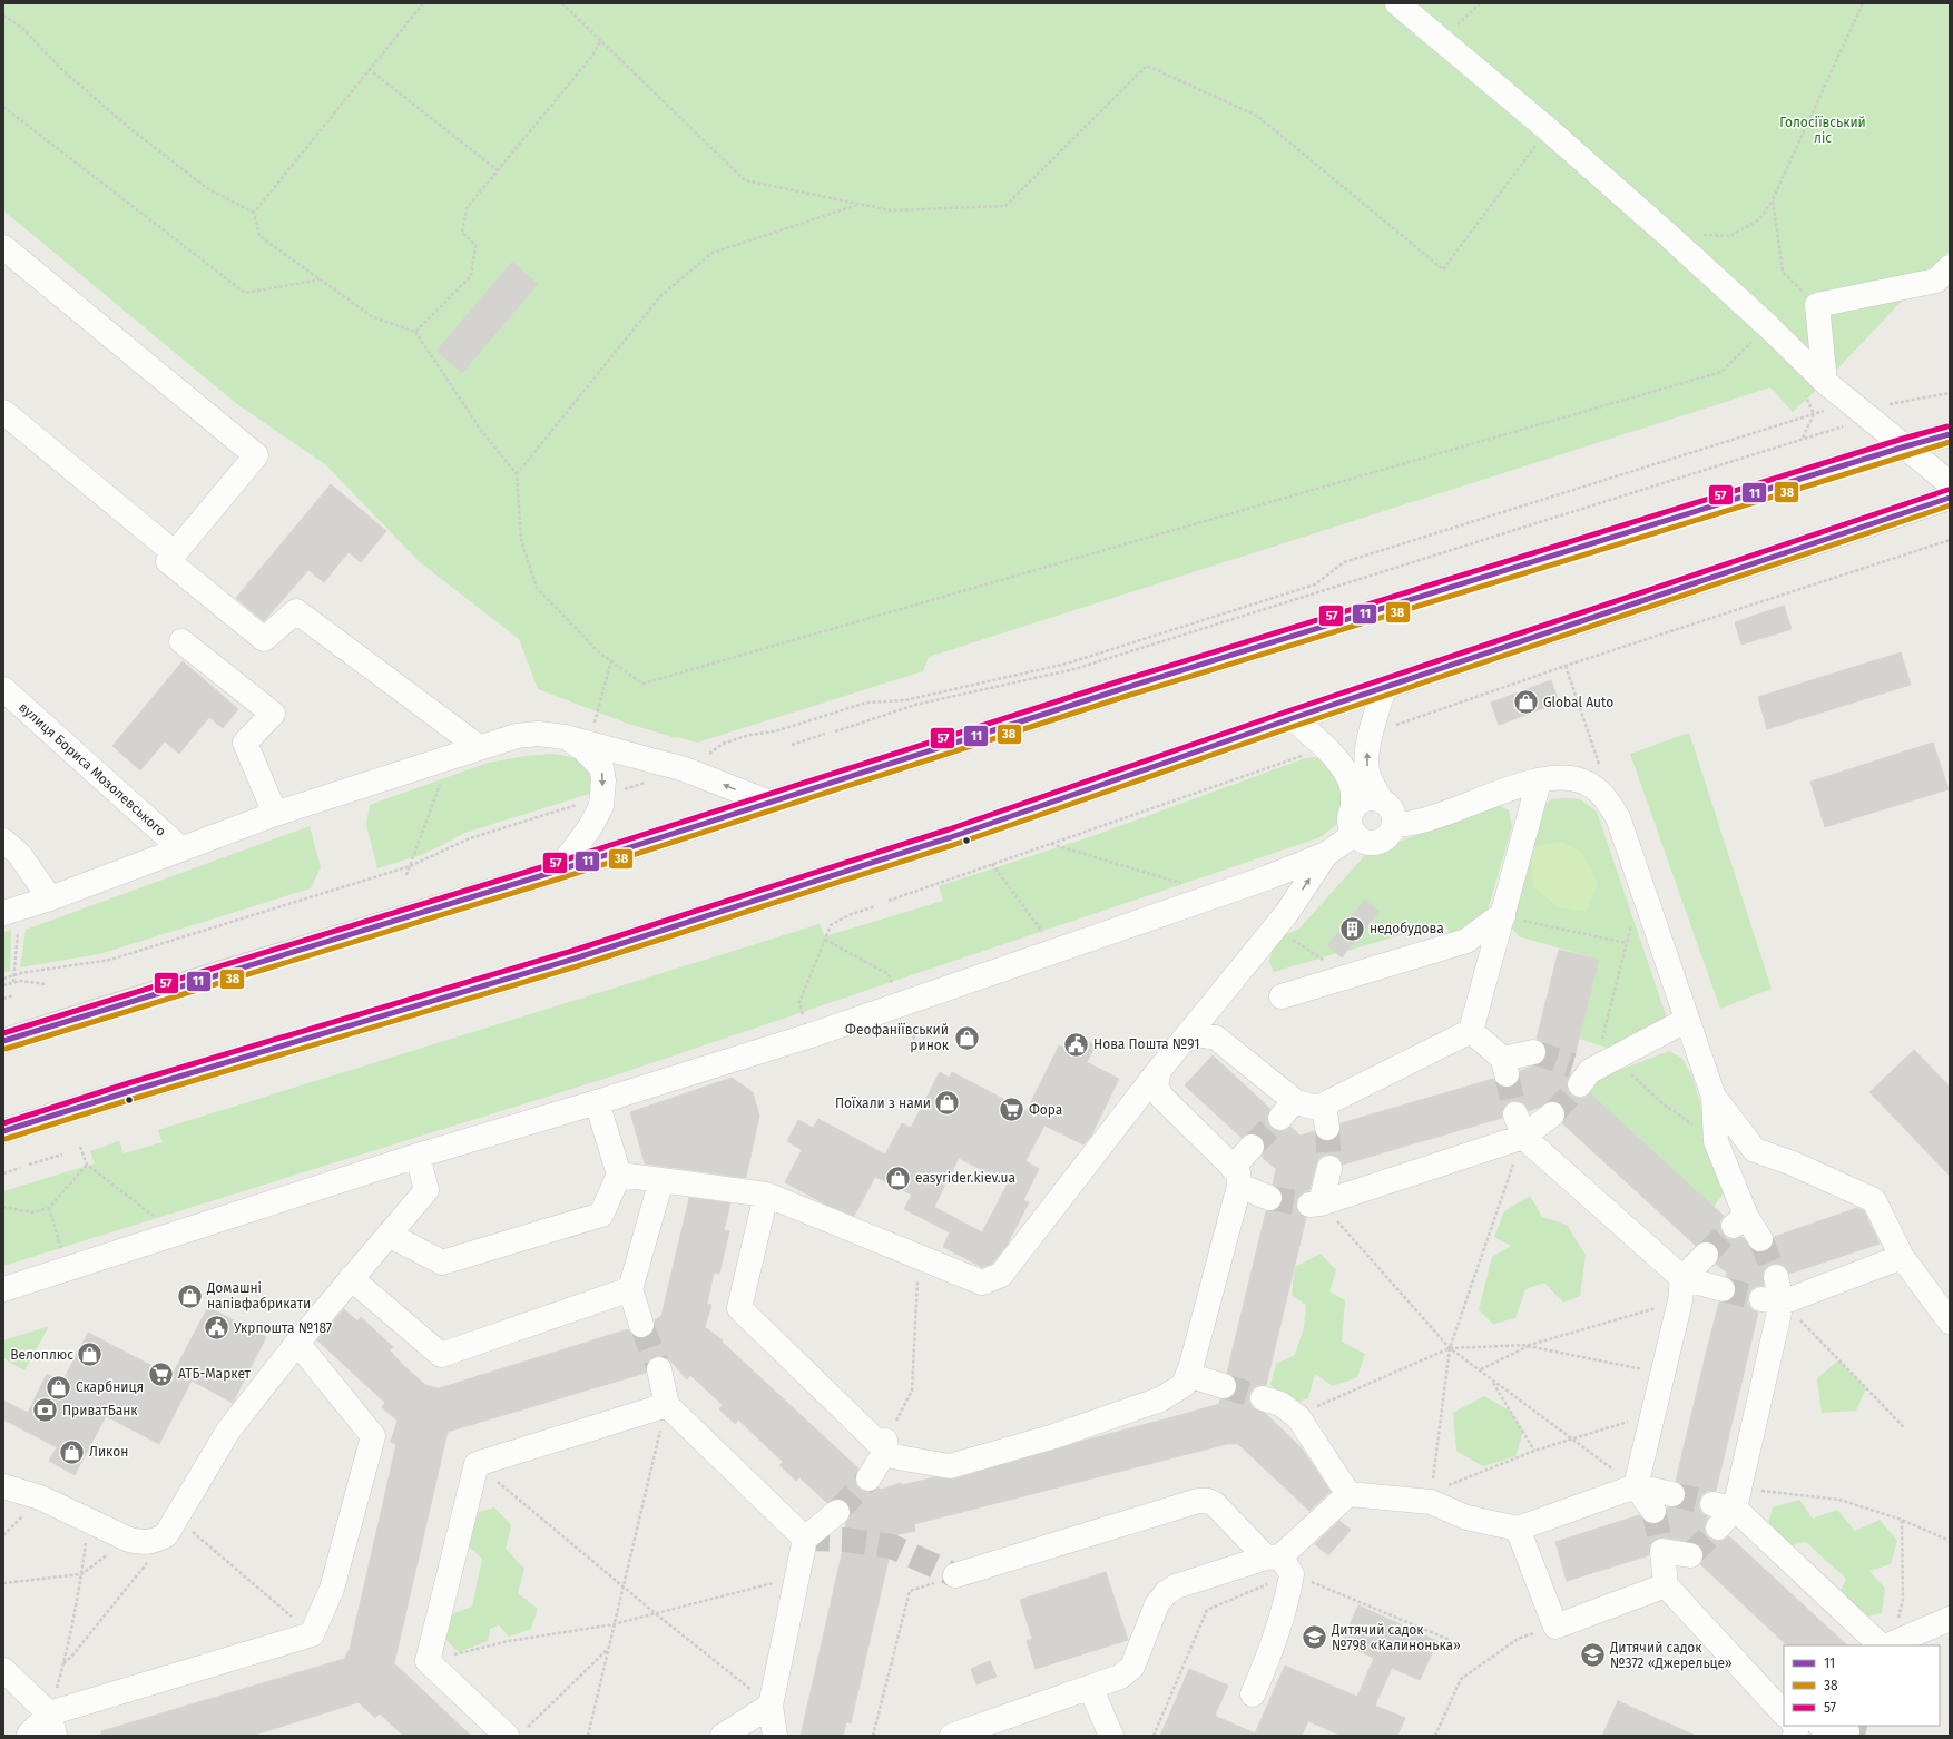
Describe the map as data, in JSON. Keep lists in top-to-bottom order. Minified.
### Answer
{"streets":{"street":["вулиця Бориса Мозолевського"]},"parks":["Голосіївський ліс"],"places":{"shop":["Global Auto","Феофаніївський ринок","Поїхали з нами","easyrider.kiev.ua","Домашні напівфабрикати","Велоплюс","Скарбниця","Ликон"],"building":["недобудова"],"public building":["Нова Пошта №91","Укрпошта №187"],"supermarket":["Фора","АТБ-Маркет"],"bank":["ПриватБанк"],"school or university":["Дитячий садок №798 «Калинонька»","Дитячий садок №372 «Джерельце»"]},"lines":["transit line 57","transit line 11","transit line 38"],"legend":["11","38","57"]}
